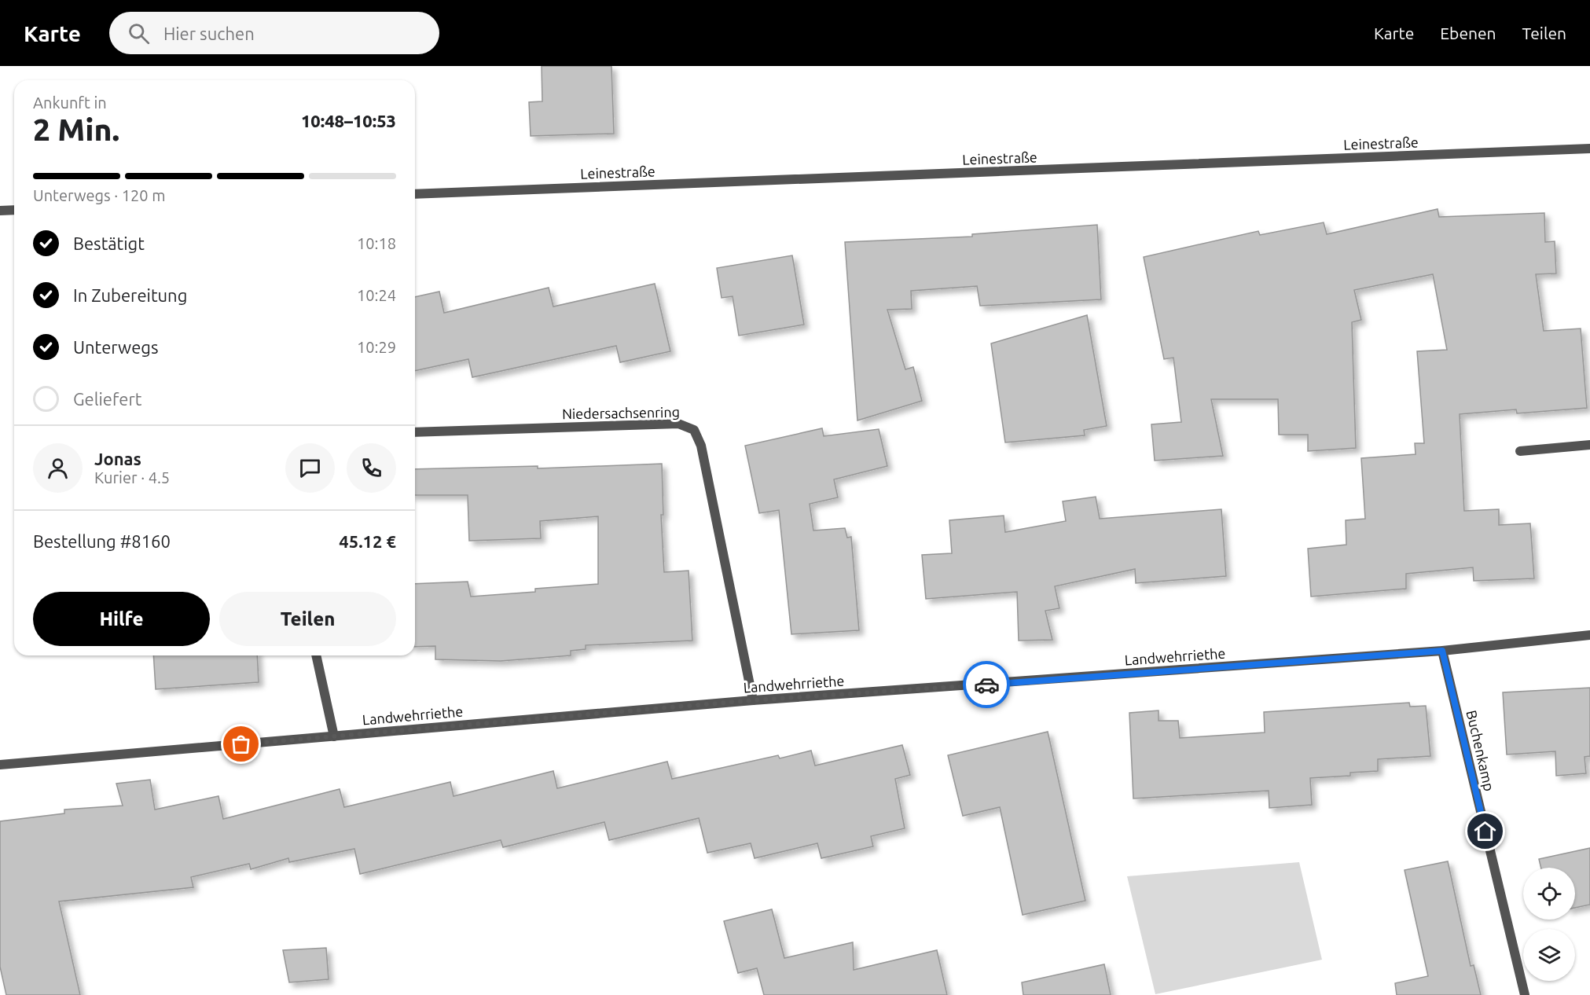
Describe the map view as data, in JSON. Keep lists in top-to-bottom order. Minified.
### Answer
{"streets":{"street":["Leinestraße","Niedersachsenring","Landwehrriethe","Buchenkamp"]},"crossings":[["Niedersachsenring","Landwehrriethe"],["Landwehrriethe","Buchenkamp"]],"page":{"header":"Karte","search":"Hier suchen","nav":["Karte","Ebenen","Teilen"],"heading":["2 Min.","Ankunft in","10:48–10:53"],"panel":["Jonas","Kurier · 4.5","Bestellung #8160","45.12 €"],"bar":"Unterwegs · 120 m","list":[["Bestätigt","10:18"],["In Zubereitung","10:24"],["Unterwegs","10:29"],"Geliefert"],"buttons":["Hilfe","Teilen"]}}
